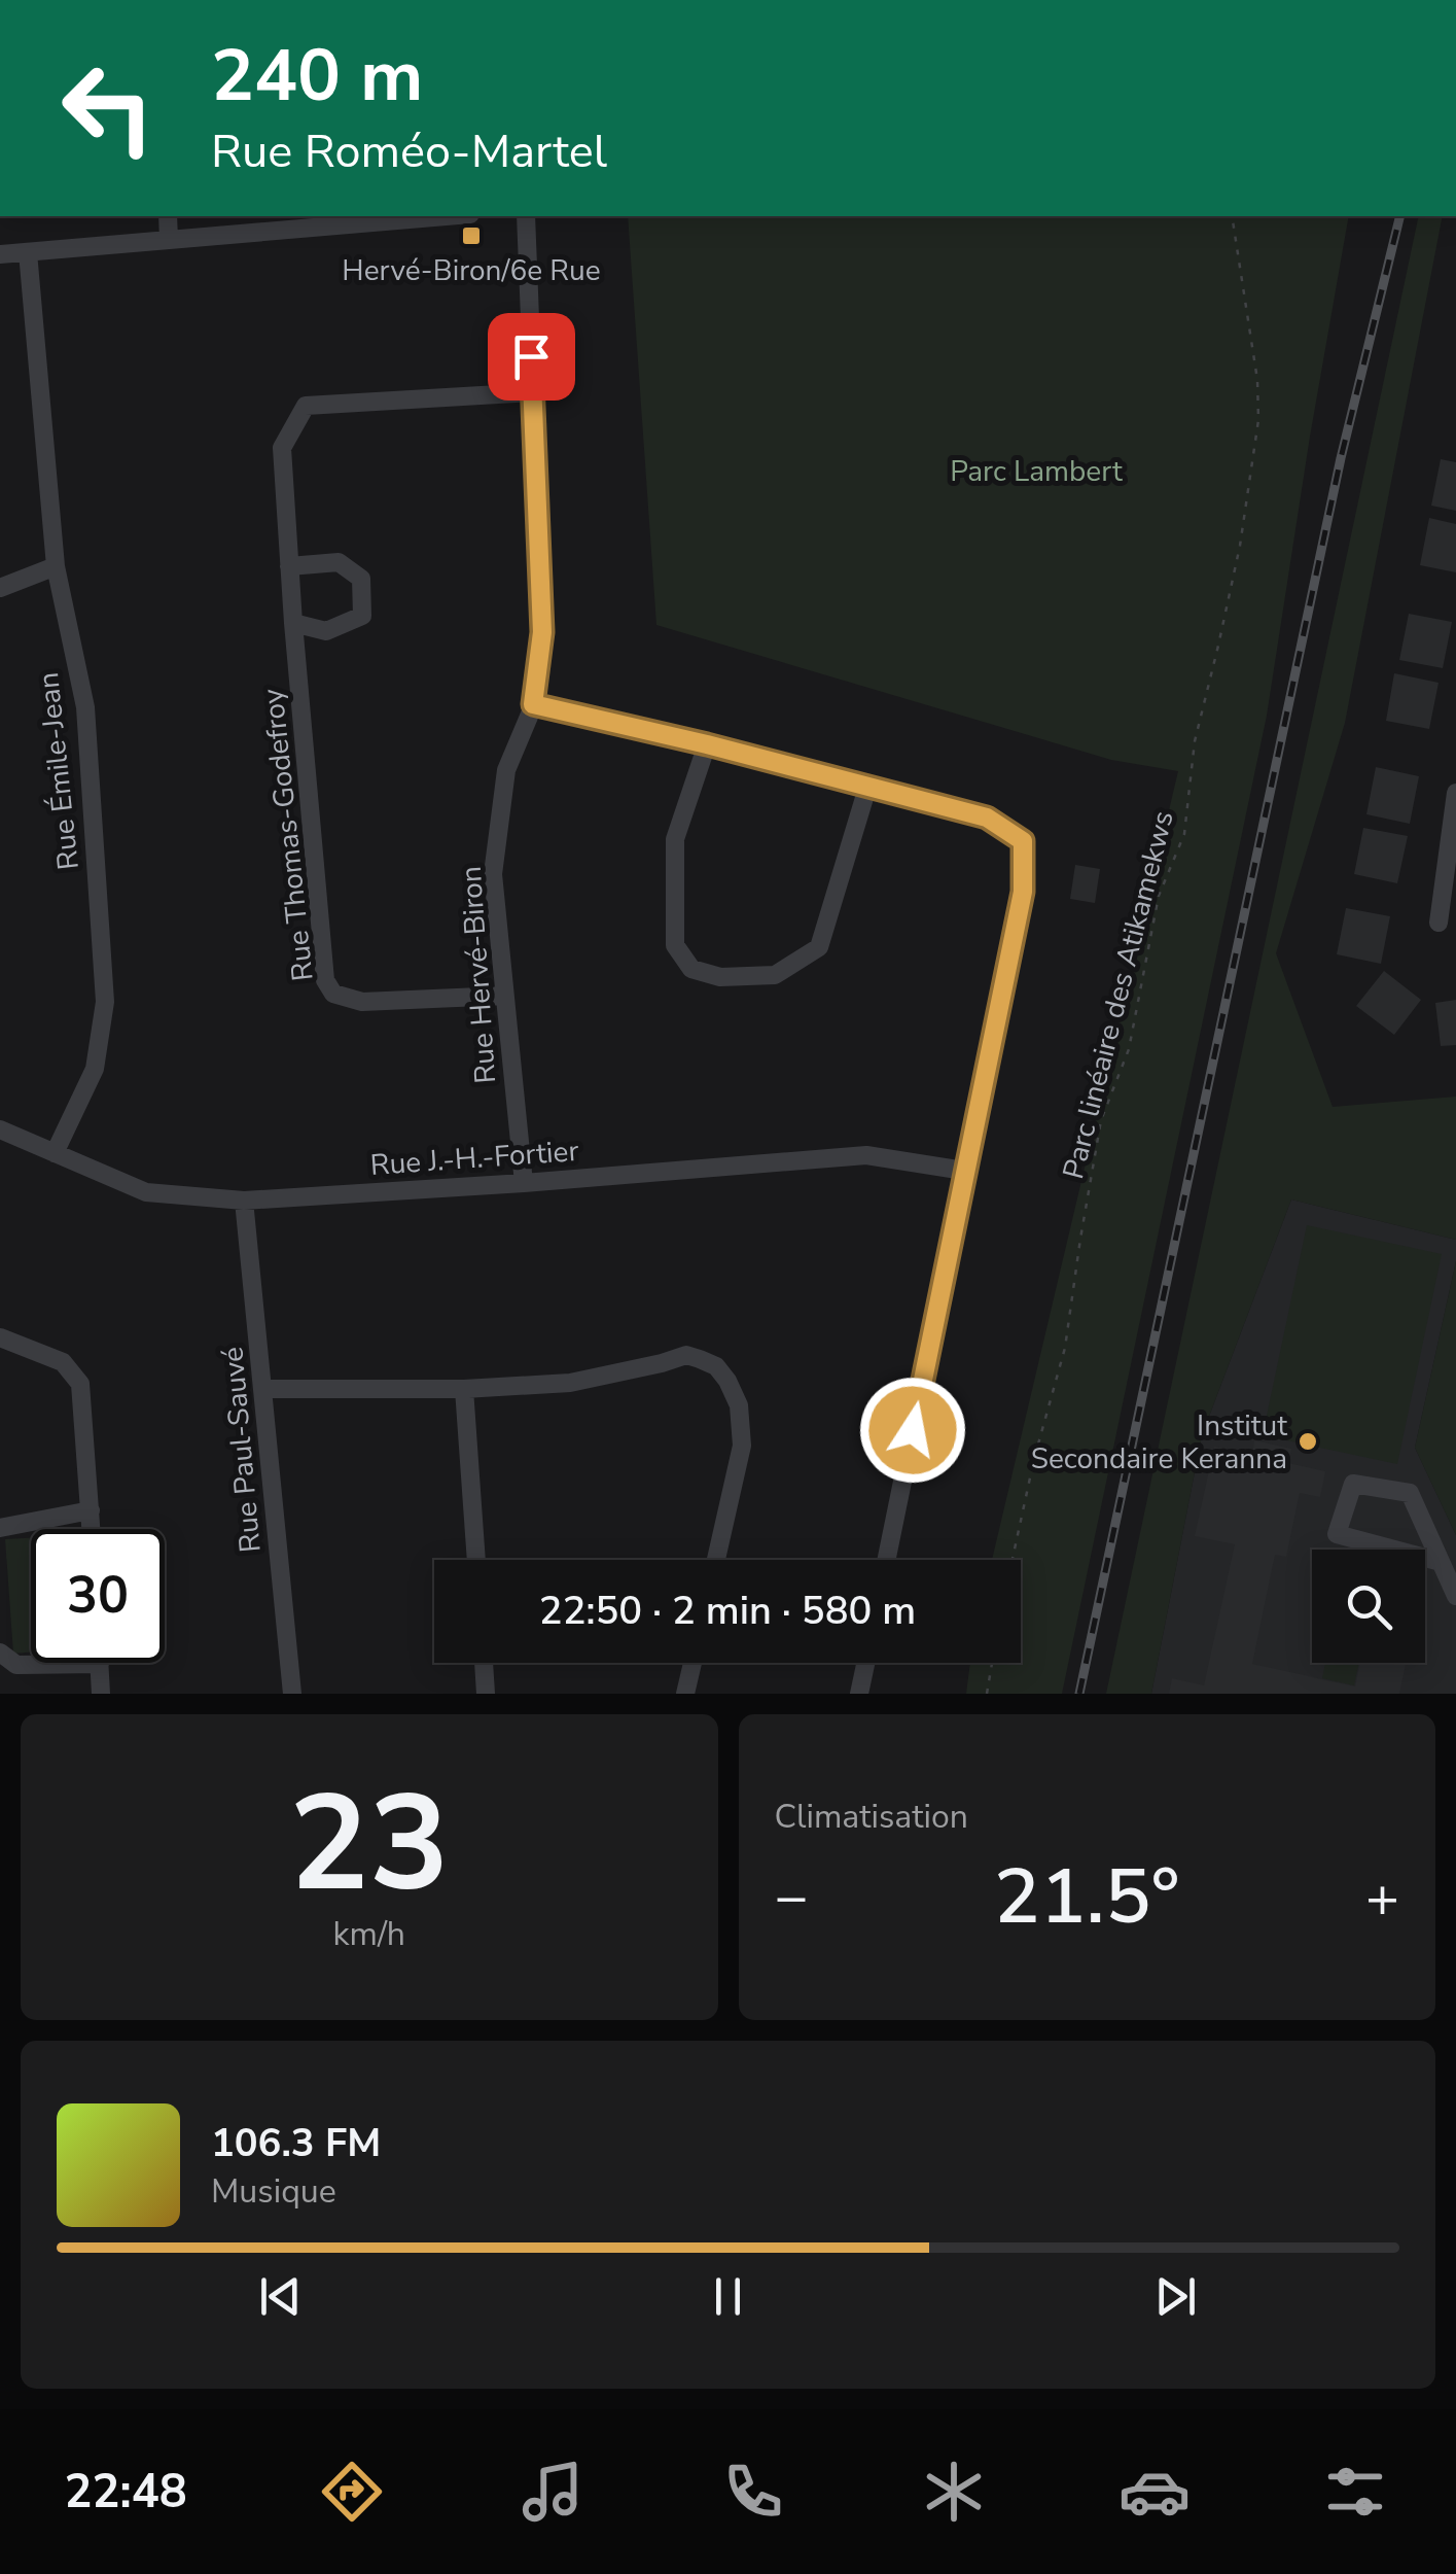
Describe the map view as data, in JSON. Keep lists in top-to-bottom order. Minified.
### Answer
{"streets":{"street":["Rue Émile-Jean","Rue Thomas-Godefroy","Rue Hervé-Biron","Rue J.-H.-Fortier","Rue Paul-Sauvé"],"path":["Parc linéaire des Atikamekws"]},"crossings":[["Rue Émile-Jean","Rue J.-H.-Fortier"],["Rue Thomas-Godefroy","Rue Hervé-Biron"],["Rue Hervé-Biron","Rue J.-H.-Fortier"],["Rue J.-H.-Fortier","Rue Paul-Sauvé"]],"parks":["Parc Lambert"],"places":{"transit":["Hervé-Biron/6e Rue"],"other":["Institut Secondaire Keranna"]},"page":{"turn":["240 m","Rue Roméo-Martel"],"limit":"30","trip":"22:50 · 2 min · 580 m","tile":[["23","km/h"],"Climatisation"],"heat":["−","21.5°","+"],"song":["106.3 FM","Musique"],"tabs":"22:48"}}
